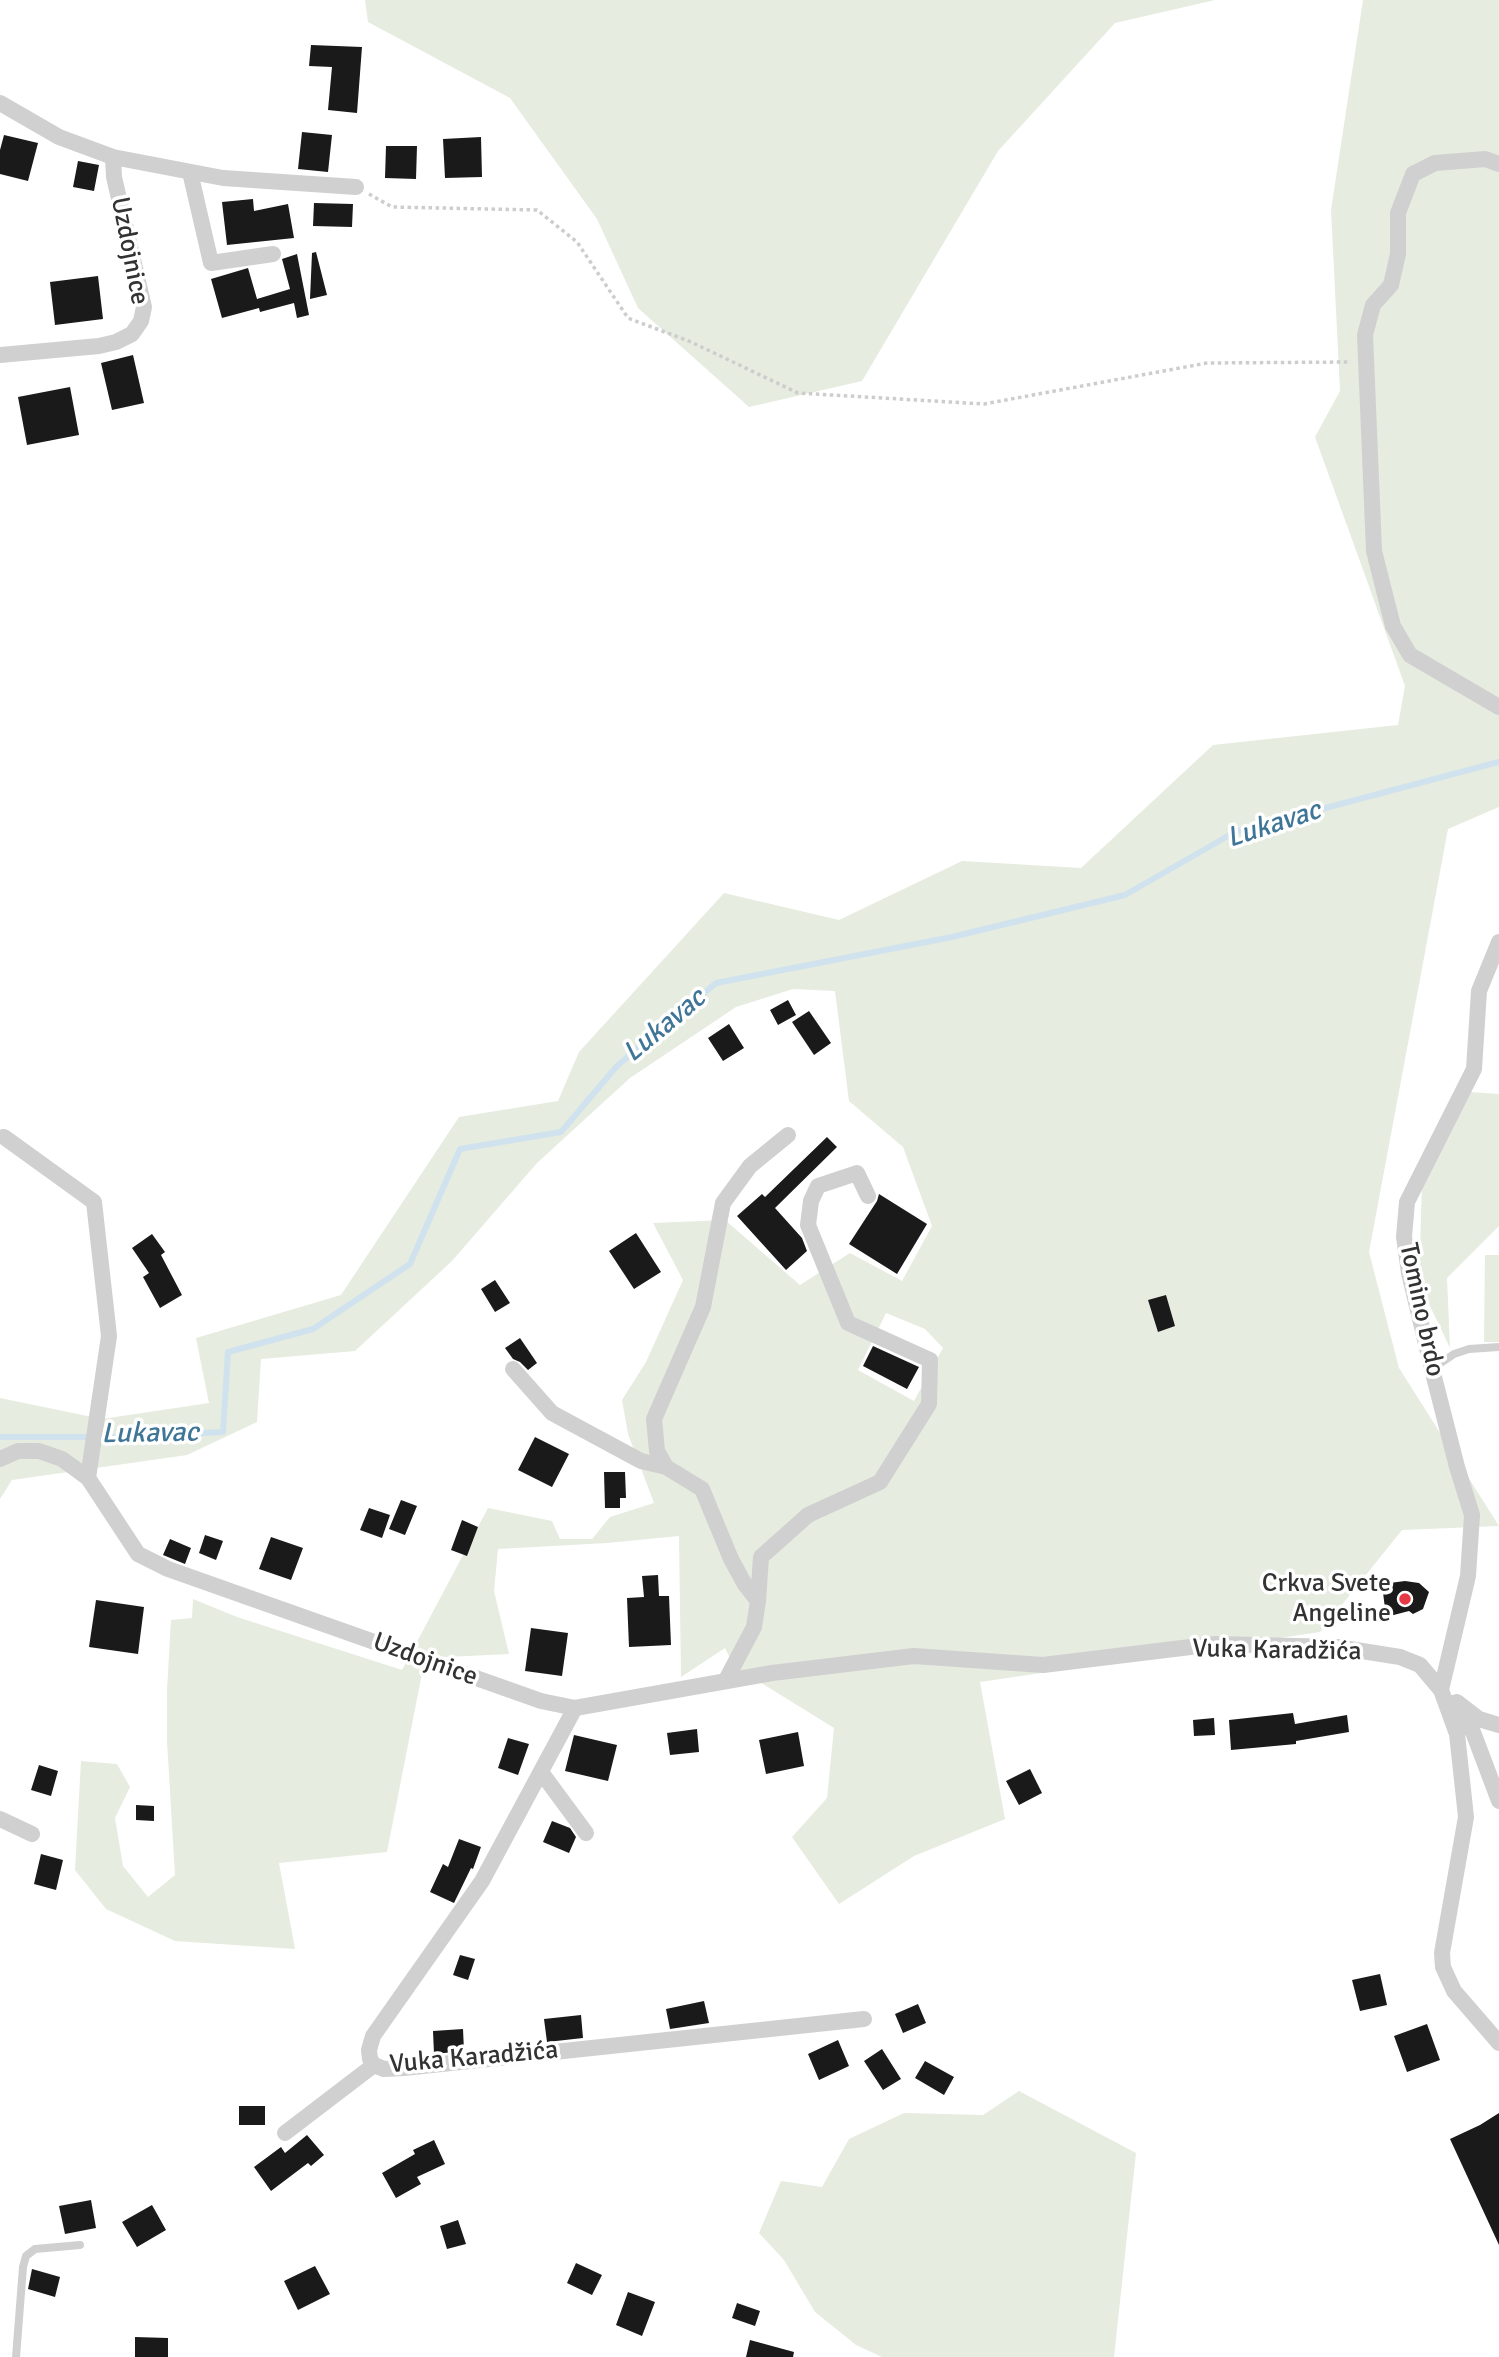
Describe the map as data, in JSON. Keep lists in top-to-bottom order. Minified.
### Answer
{"streets":{"street":["Uzdojnice","Tomino brdo","Vuka Karadžića"]},"crossings":[["Uzdojnice","Vuka Karadžića"],["Tomino brdo","Vuka Karadžića"]],"water":["Lukavac"],"places":["Crkva Svete Angeline"]}
